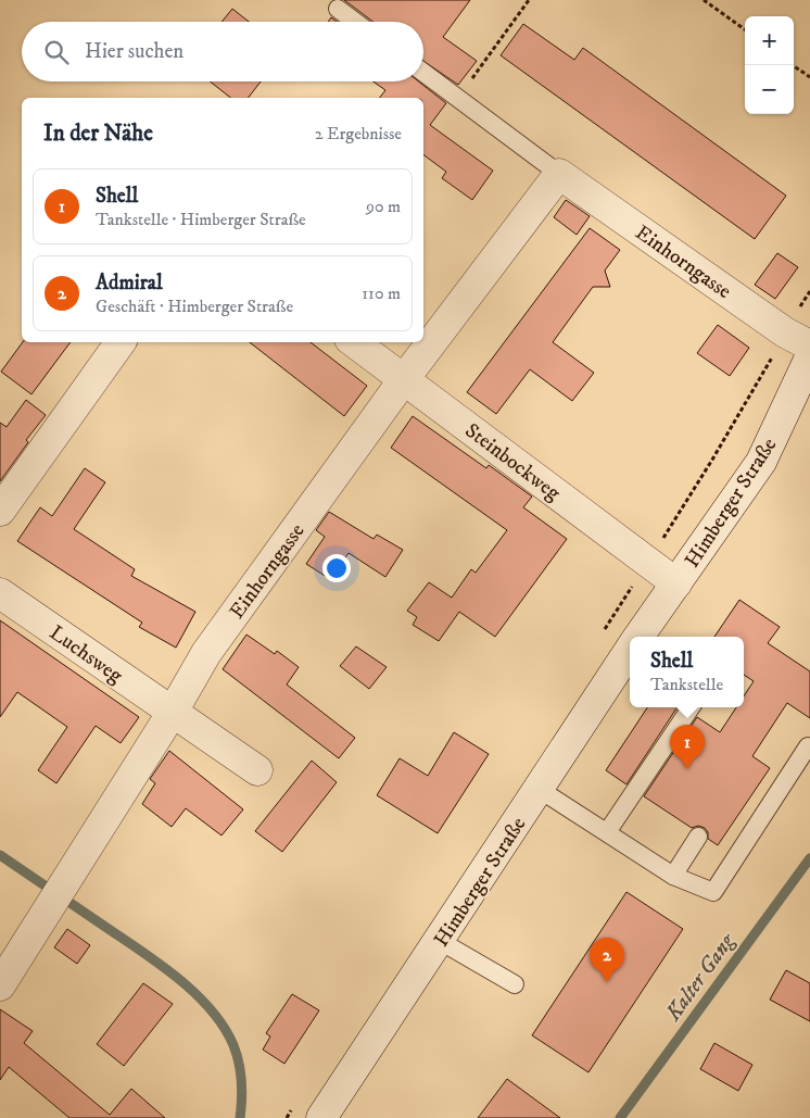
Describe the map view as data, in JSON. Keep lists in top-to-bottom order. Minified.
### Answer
{"streets":{"street":["Einhorngasse","Steinbockweg","Himberger Straße","Luchsweg"]},"crossings":[["Einhorngasse","Steinbockweg"],["Einhorngasse","Luchsweg"],["Steinbockweg","Himberger Straße"]],"water":["Kalter Gang"],"page":{"map_buttons":["+","−"],"search":"Hier suchen","heading":["In der Nähe","2 Ergebnisse"],"list":[{"mark":"1","name":"Shell","note":"Tankstelle · Himberger Straße","value":"90 m"},{"mark":"2","name":"Admiral","note":"Geschäft · Himberger Straße","value":"110 m"}],"popup":["Shell","Tankstelle"],"pins":["1","2"]}}
